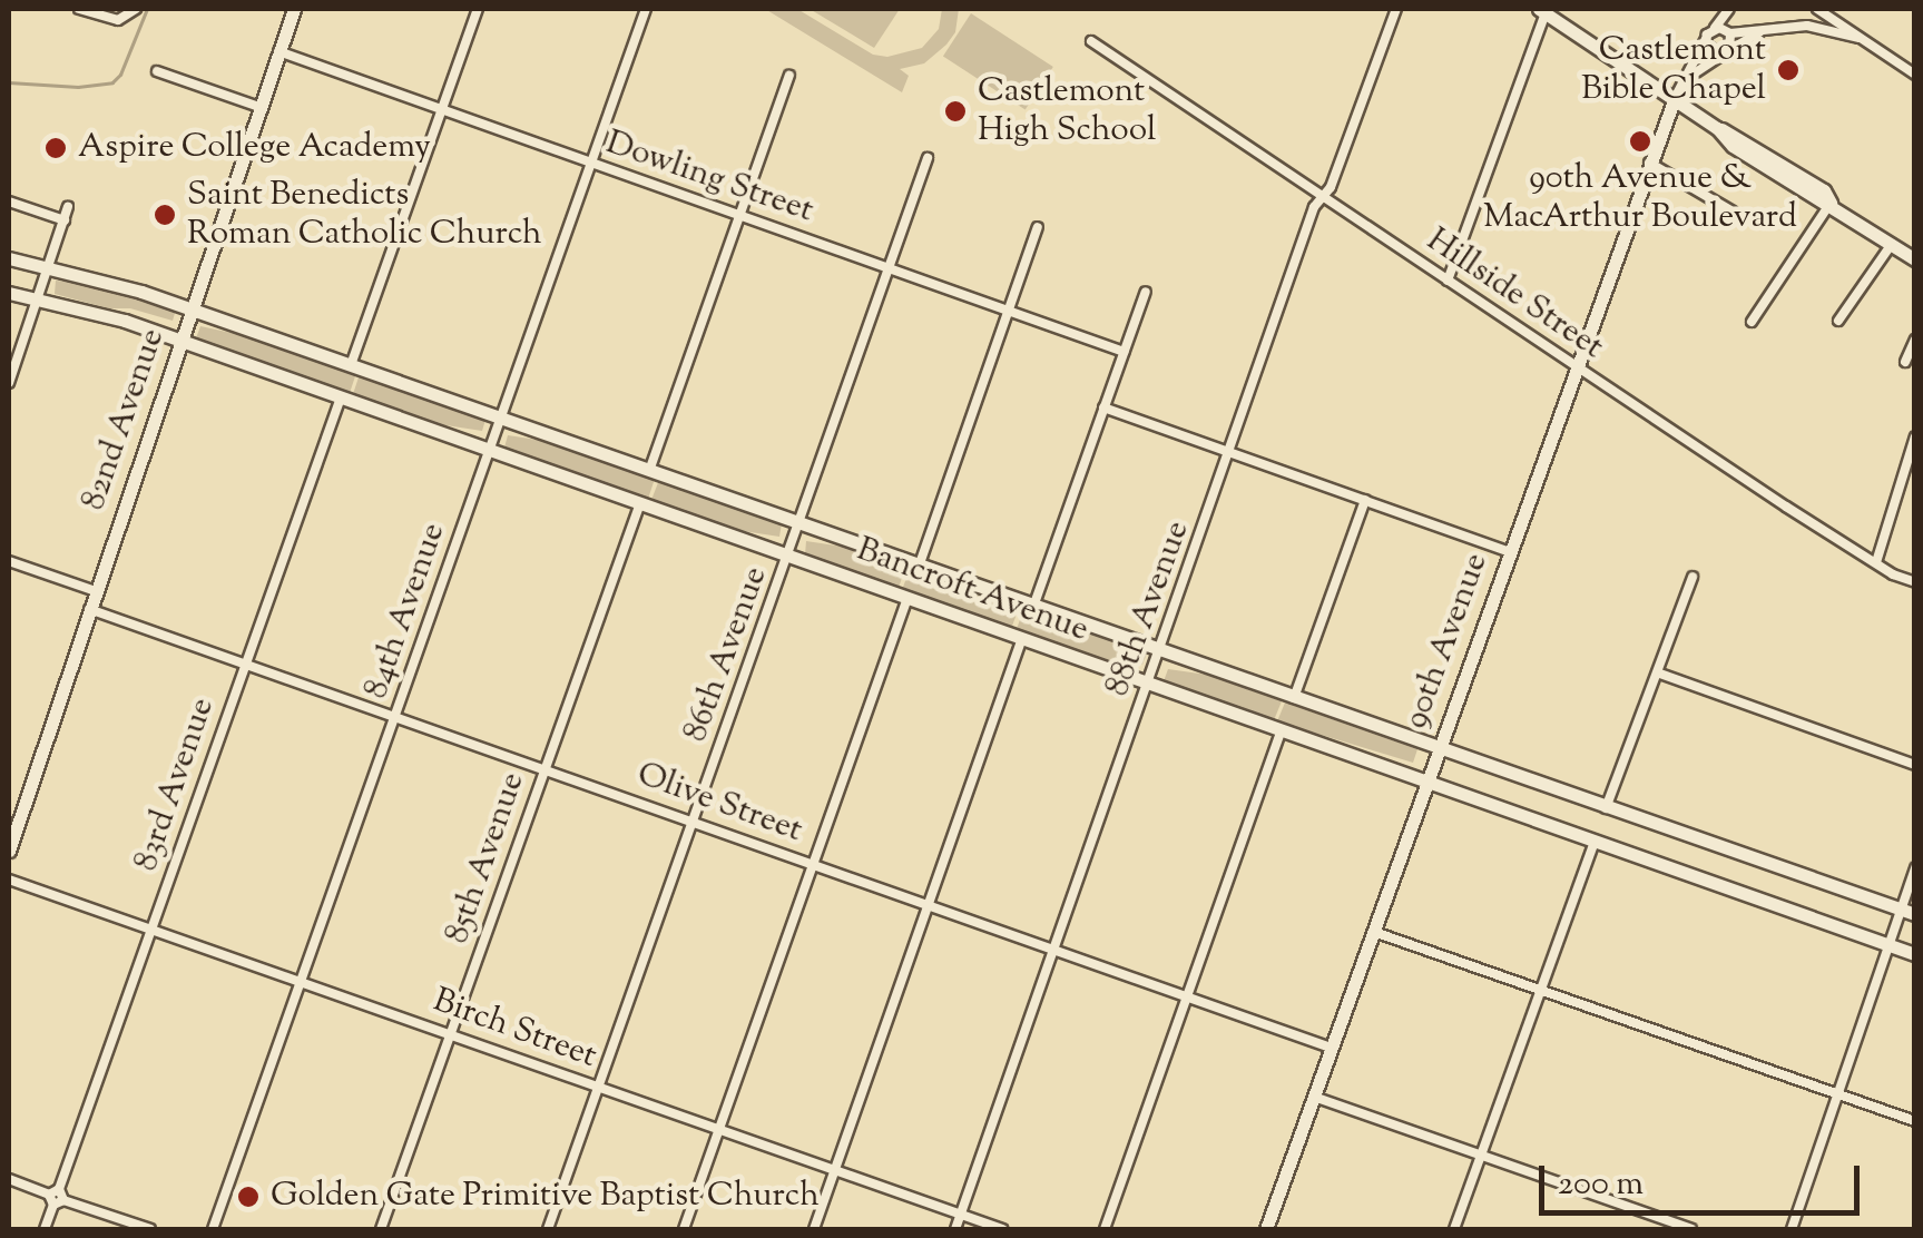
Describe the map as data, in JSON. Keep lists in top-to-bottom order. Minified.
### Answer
{"streets":{"main road":["82nd Avenue","Bancroft Avenue","90th Avenue"],"street":["Dowling Street","Hillside Street","88th Avenue","84th Avenue","86th Avenue","83rd Avenue","Olive Street","85th Avenue","Birch Street"]},"crossings":[["Dowling Street","82nd Avenue"],["Dowling Street","84th Avenue"],["Dowling Street","86th Avenue"],["Hillside Street","88th Avenue"],["Hillside Street","90th Avenue"],["82nd Avenue","Bancroft Avenue"],["82nd Avenue","Olive Street"],["Bancroft Avenue","88th Avenue"],["Bancroft Avenue","84th Avenue"],["Bancroft Avenue","90th Avenue"],["Bancroft Avenue","86th Avenue"],["Bancroft Avenue","83rd Avenue"],["Bancroft Avenue","85th Avenue"],["88th Avenue","Olive Street"],["88th Avenue","Birch Street"],["84th Avenue","Olive Street"],["84th Avenue","Birch Street"],["90th Avenue","Olive Street"],["86th Avenue","Olive Street"],["86th Avenue","Birch Street"],["83rd Avenue","Olive Street"],["83rd Avenue","Birch Street"],["Olive Street","85th Avenue"],["85th Avenue","Birch Street"]],"places":["Castlemont Bible Chapel","Castlemont High School","90th Avenue & MacArthur Boulevard","Aspire College Academy","Saint Benedicts Roman Catholic Church","Golden Gate Primitive Baptist Church"],"scale_bar":"200 m"}
